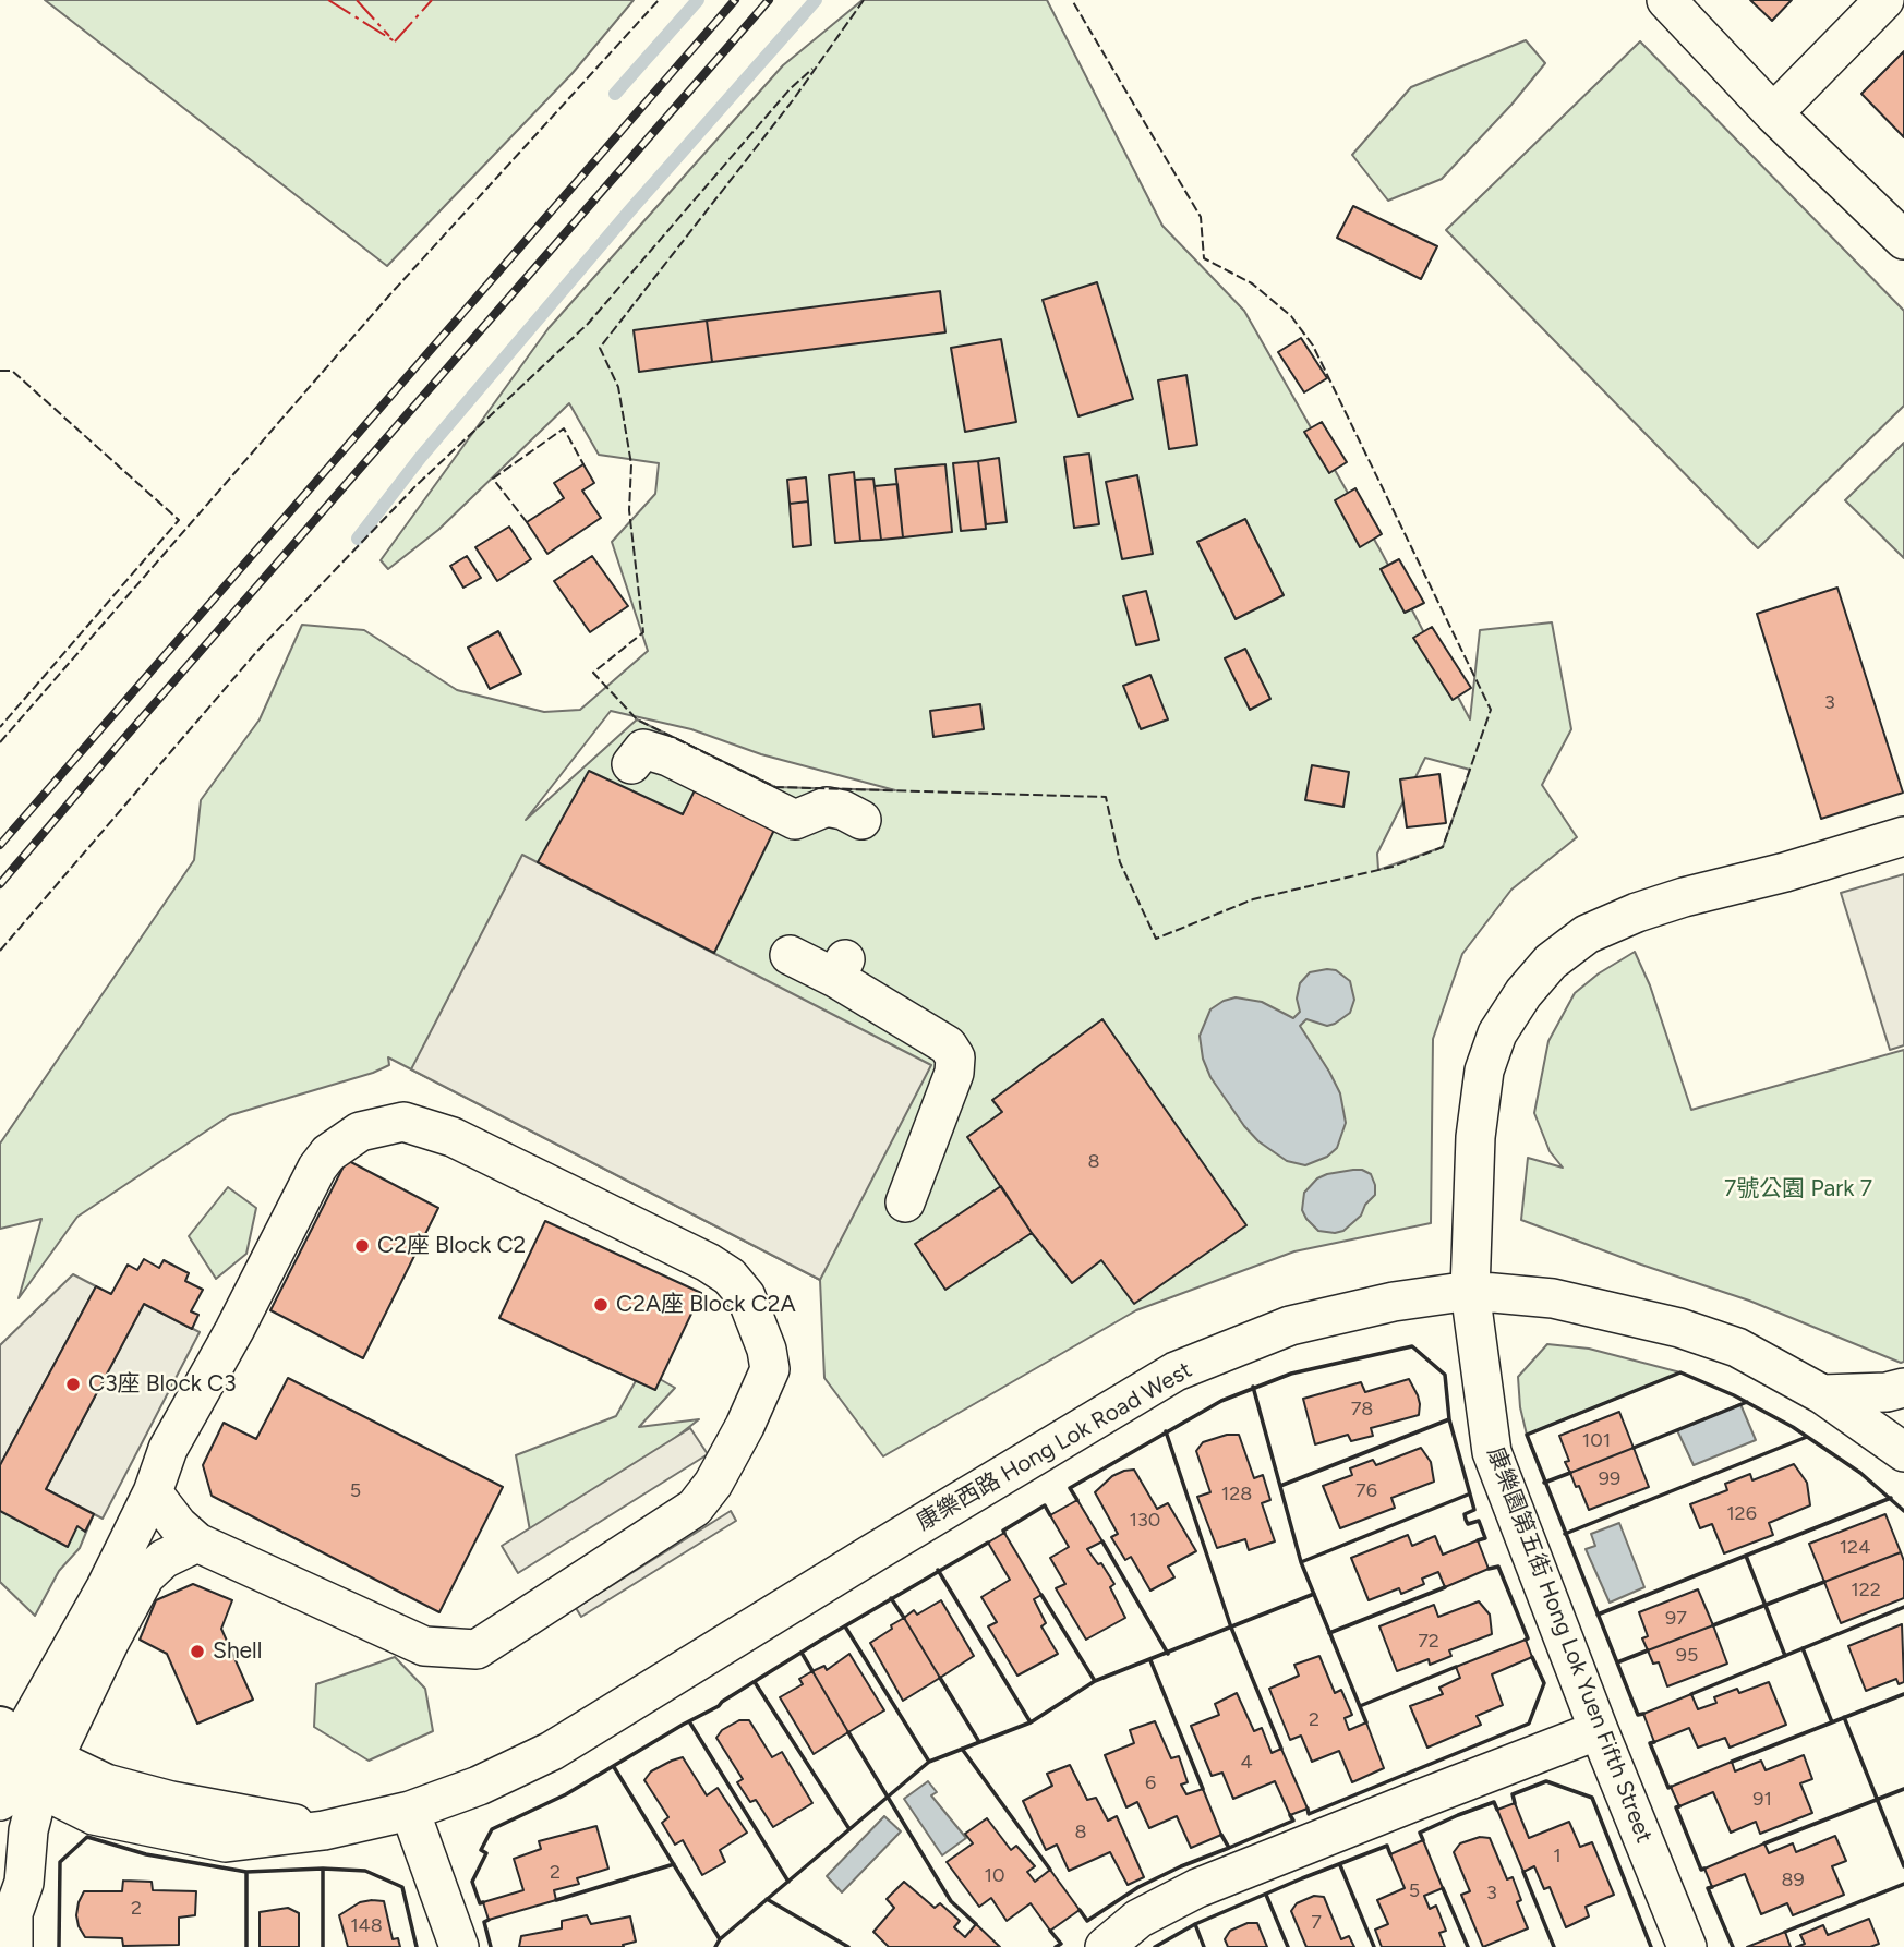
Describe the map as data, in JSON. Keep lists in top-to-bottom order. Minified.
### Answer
{"streets":{"street":["康樂西路 Hong Lok Road West","康樂園第五街 Hong Lok Yuen Fifth Street"]},"crossings":[["康樂西路 Hong Lok Road West","康樂園第五街 Hong Lok Yuen Fifth Street"]],"parks":["7號公園 Park 7"],"places":["C2座 Block C2","C2A座 Block C2A","C3座 Block C3","Shell"],"house_numbers":["3","8","78","101","99","5","76","128","126","130","124","122","97","72","95","2","4","6","91","8","1","2","10","89","5","3","2","7","148"]}
